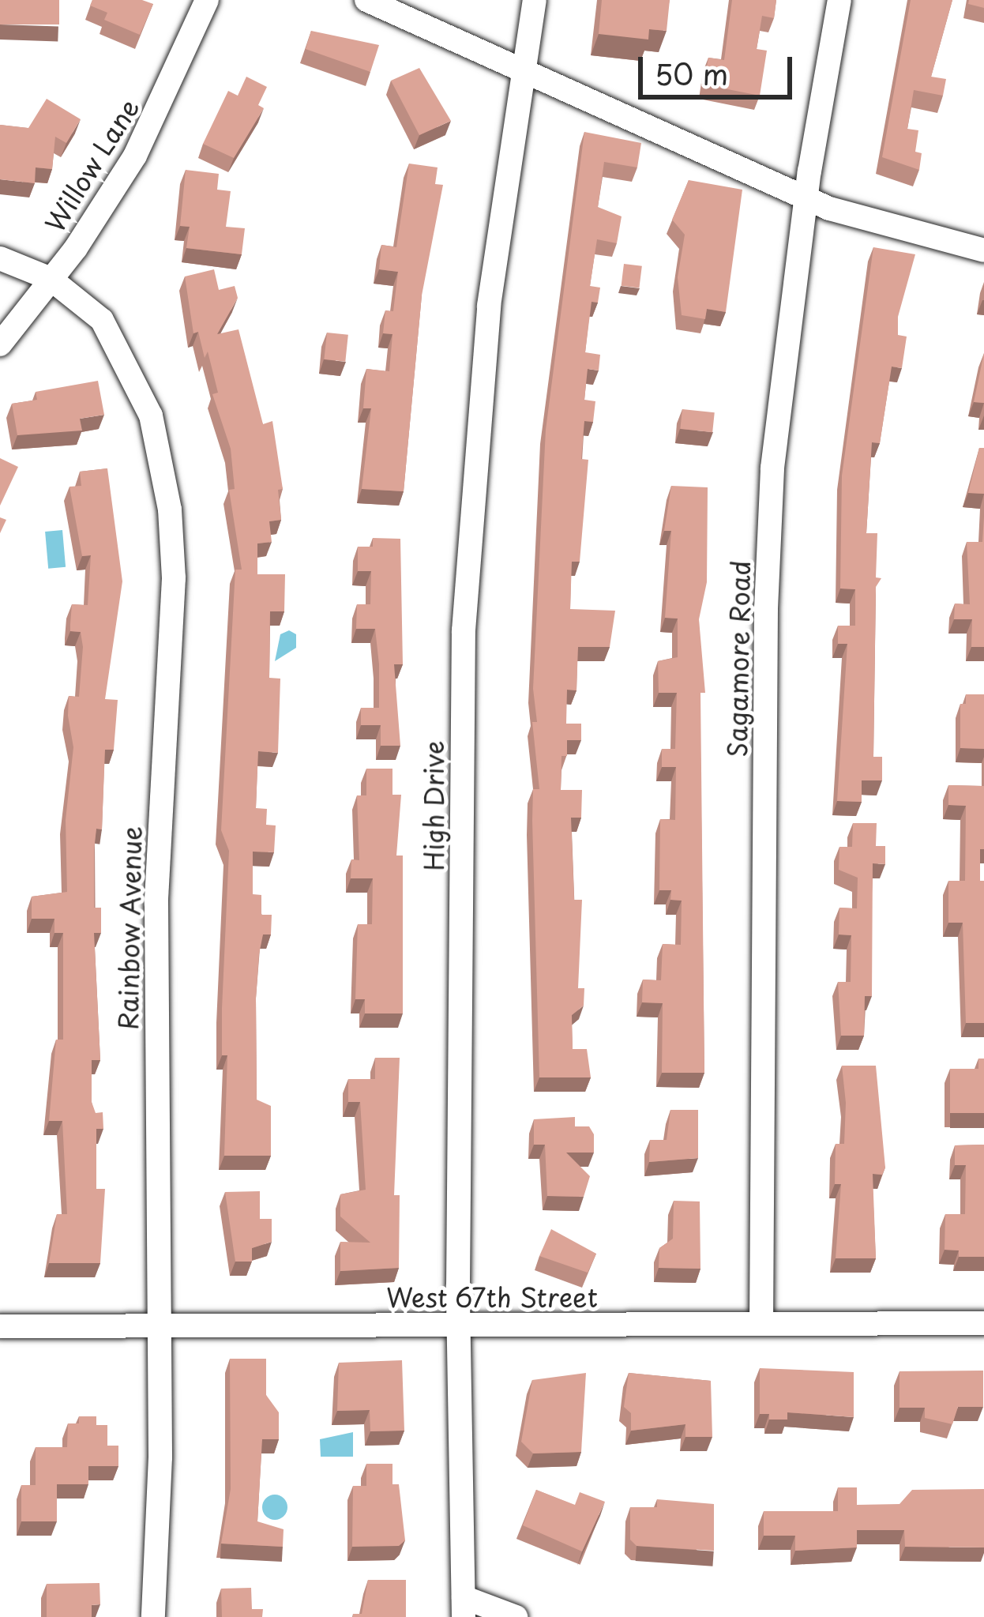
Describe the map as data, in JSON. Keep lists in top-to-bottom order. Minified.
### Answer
{"streets":{"street":["Willow Lane","Sagamore Road","High Drive","Rainbow Avenue","West 67th Street"]},"crossings":[["Willow Lane","Rainbow Avenue"],["Sagamore Road","West 67th Street"],["High Drive","West 67th Street"],["Rainbow Avenue","West 67th Street"]],"scale_bar":"50 m"}
